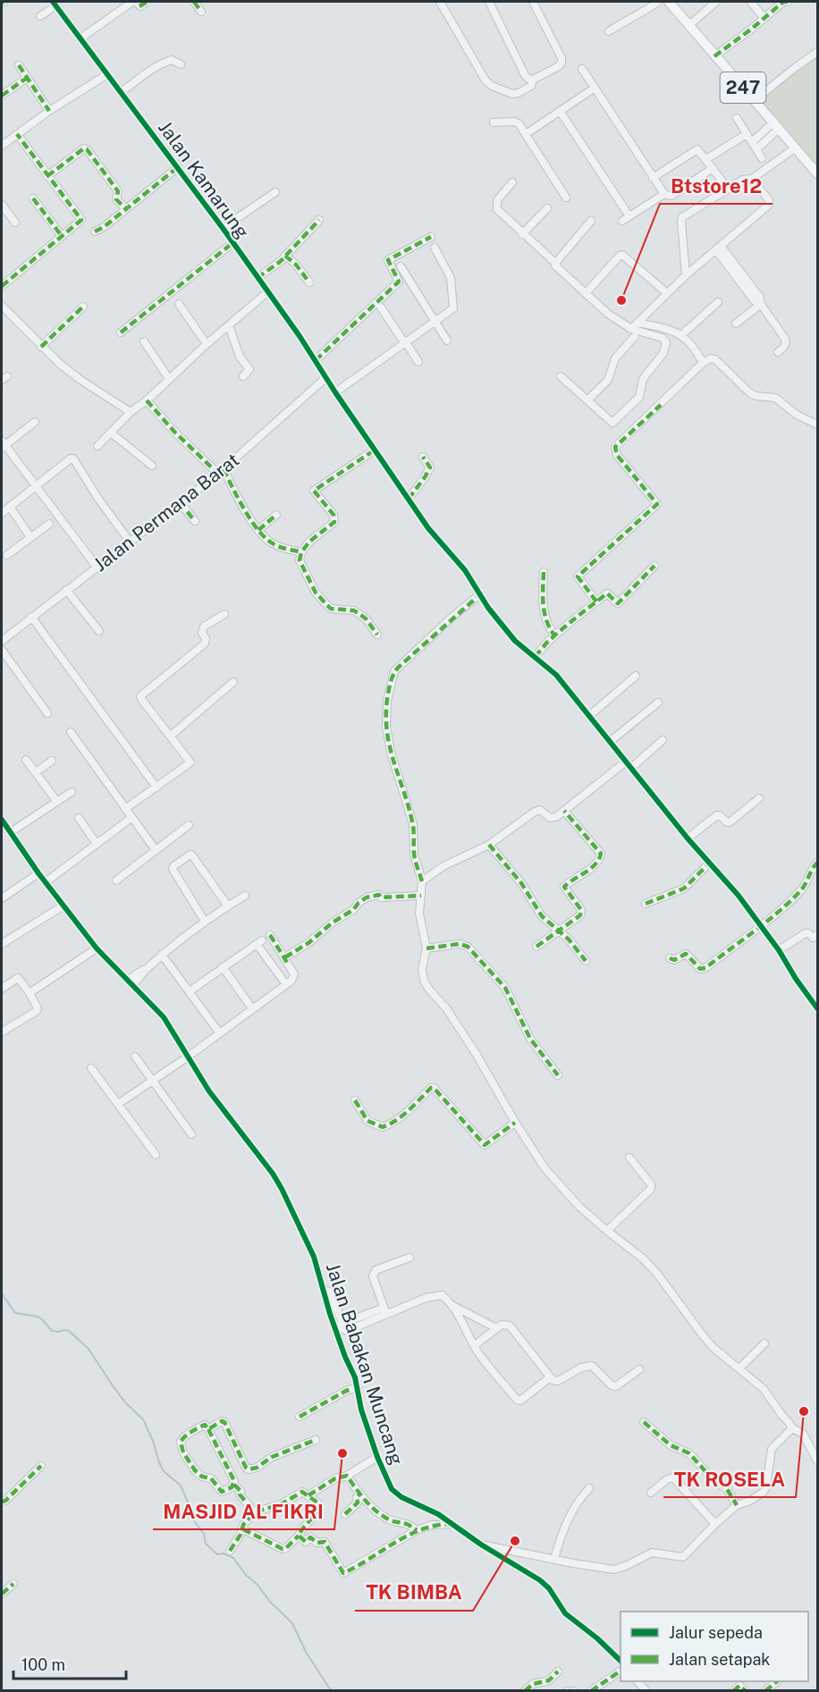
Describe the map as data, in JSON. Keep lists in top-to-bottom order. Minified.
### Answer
{"streets":{"main road":["247"],"street":["Jalan Kamarung","Jalan Permana Barat","Jalan Babakan Muncang"]},"crossings":[["Jalan Kamarung","Jalan Permana Barat"]],"places":["Btstore12","TK ROSELA","MASJID AL FIKRI","TK BIMBA"],"legend":["Jalur sepeda","Jalan setapak"],"scale_bar":"100 m"}
